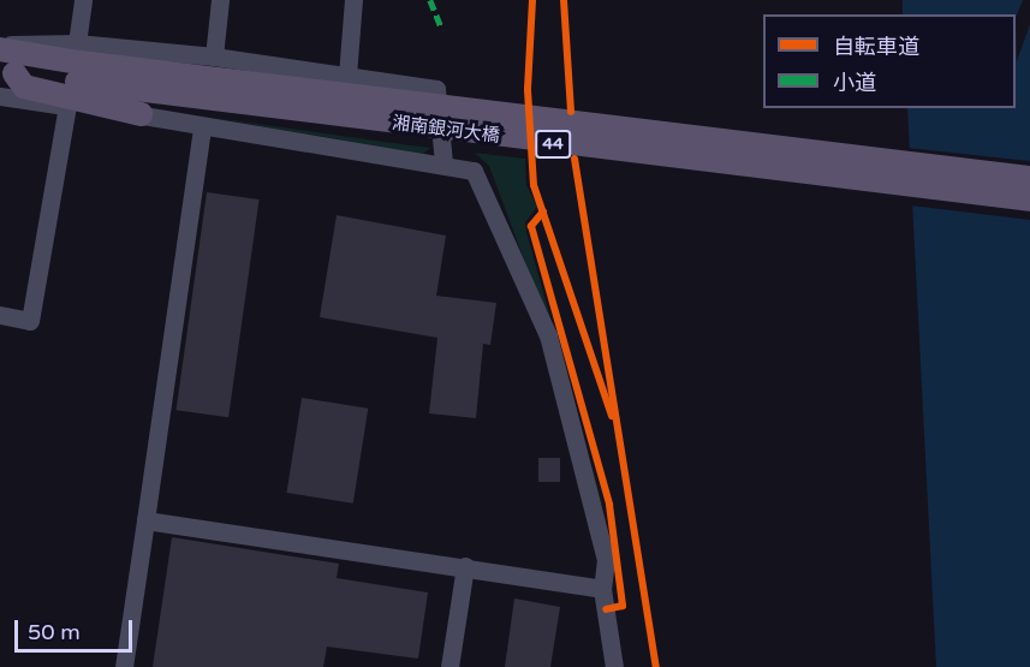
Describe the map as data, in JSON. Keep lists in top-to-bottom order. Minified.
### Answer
{"streets":{"main road":["湘南銀河大橋","44"]},"crossings":[["湘南銀河大橋","44"]],"legend":["自転車道","小道"],"scale_bar":"50 m"}
